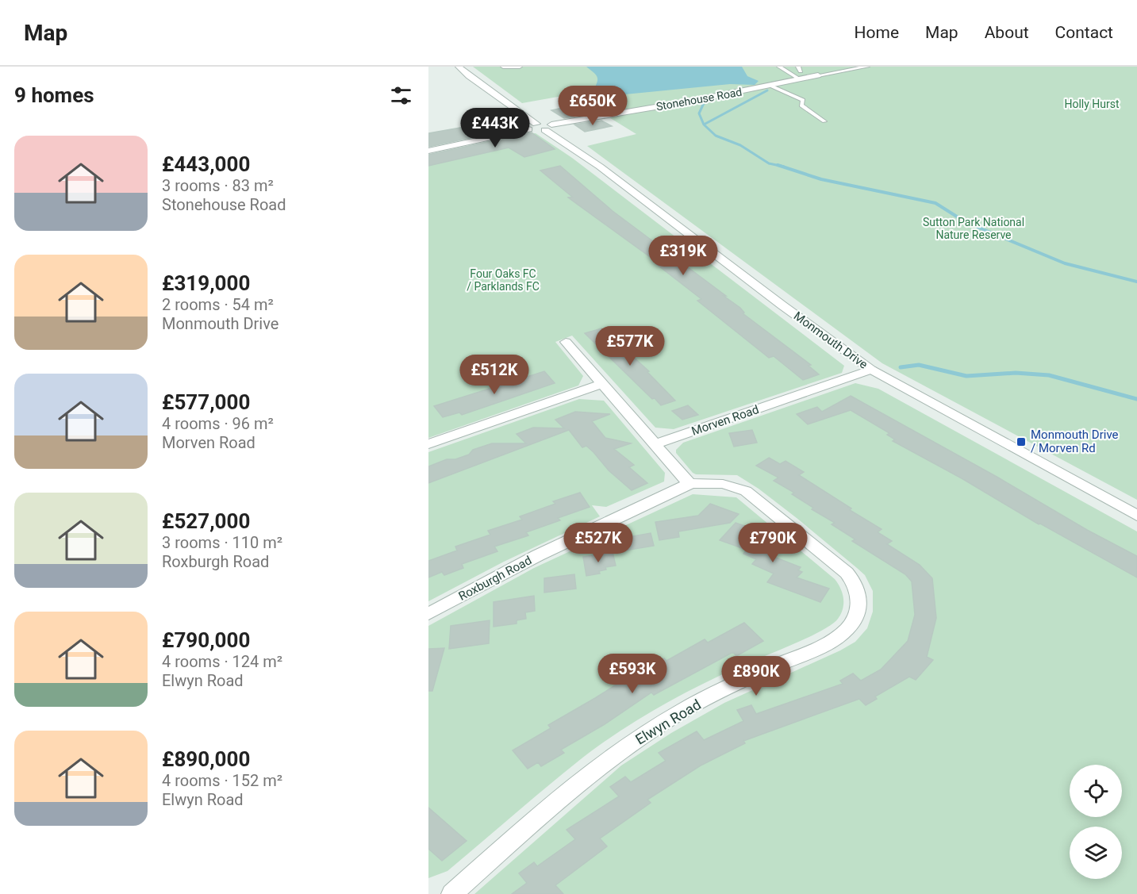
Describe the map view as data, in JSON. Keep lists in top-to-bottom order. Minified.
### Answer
{"streets":{"street":["Stonehouse Road","Monmouth Drive","Morven Road","Roxburgh Road","Elwyn Road"]},"crossings":[["Stonehouse Road","Monmouth Drive"],["Monmouth Drive","Morven Road"],["Roxburgh Road","Elwyn Road"]],"parks":["Holly Hurst","Sutton Park National Nature Reserve","Four Oaks FC / Parklands FC"],"places":{"transit":["Monmouth Drive / Morven Rd"]},"page":{"header":"Map","nav":["Home","Map","About","Contact"],"heading":"9 homes","price":["£650K","£443K","£319K","£577K","£512K","£527K","£790K","£593K","£890K"],"list":[{"name":"£443,000","note":"3 rooms · 83 m² · Stonehouse Road"},{"name":"£319,000","note":"2 rooms · 54 m² · Monmouth Drive"},{"name":"£577,000","note":"4 rooms · 96 m² · Morven Road"},{"name":"£527,000","note":"3 rooms · 110 m² · Roxburgh Road"},{"name":"£790,000","note":"4 rooms · 124 m² · Elwyn Road"},{"name":"£890,000","note":"4 rooms · 152 m² · Elwyn Road"}]}}
